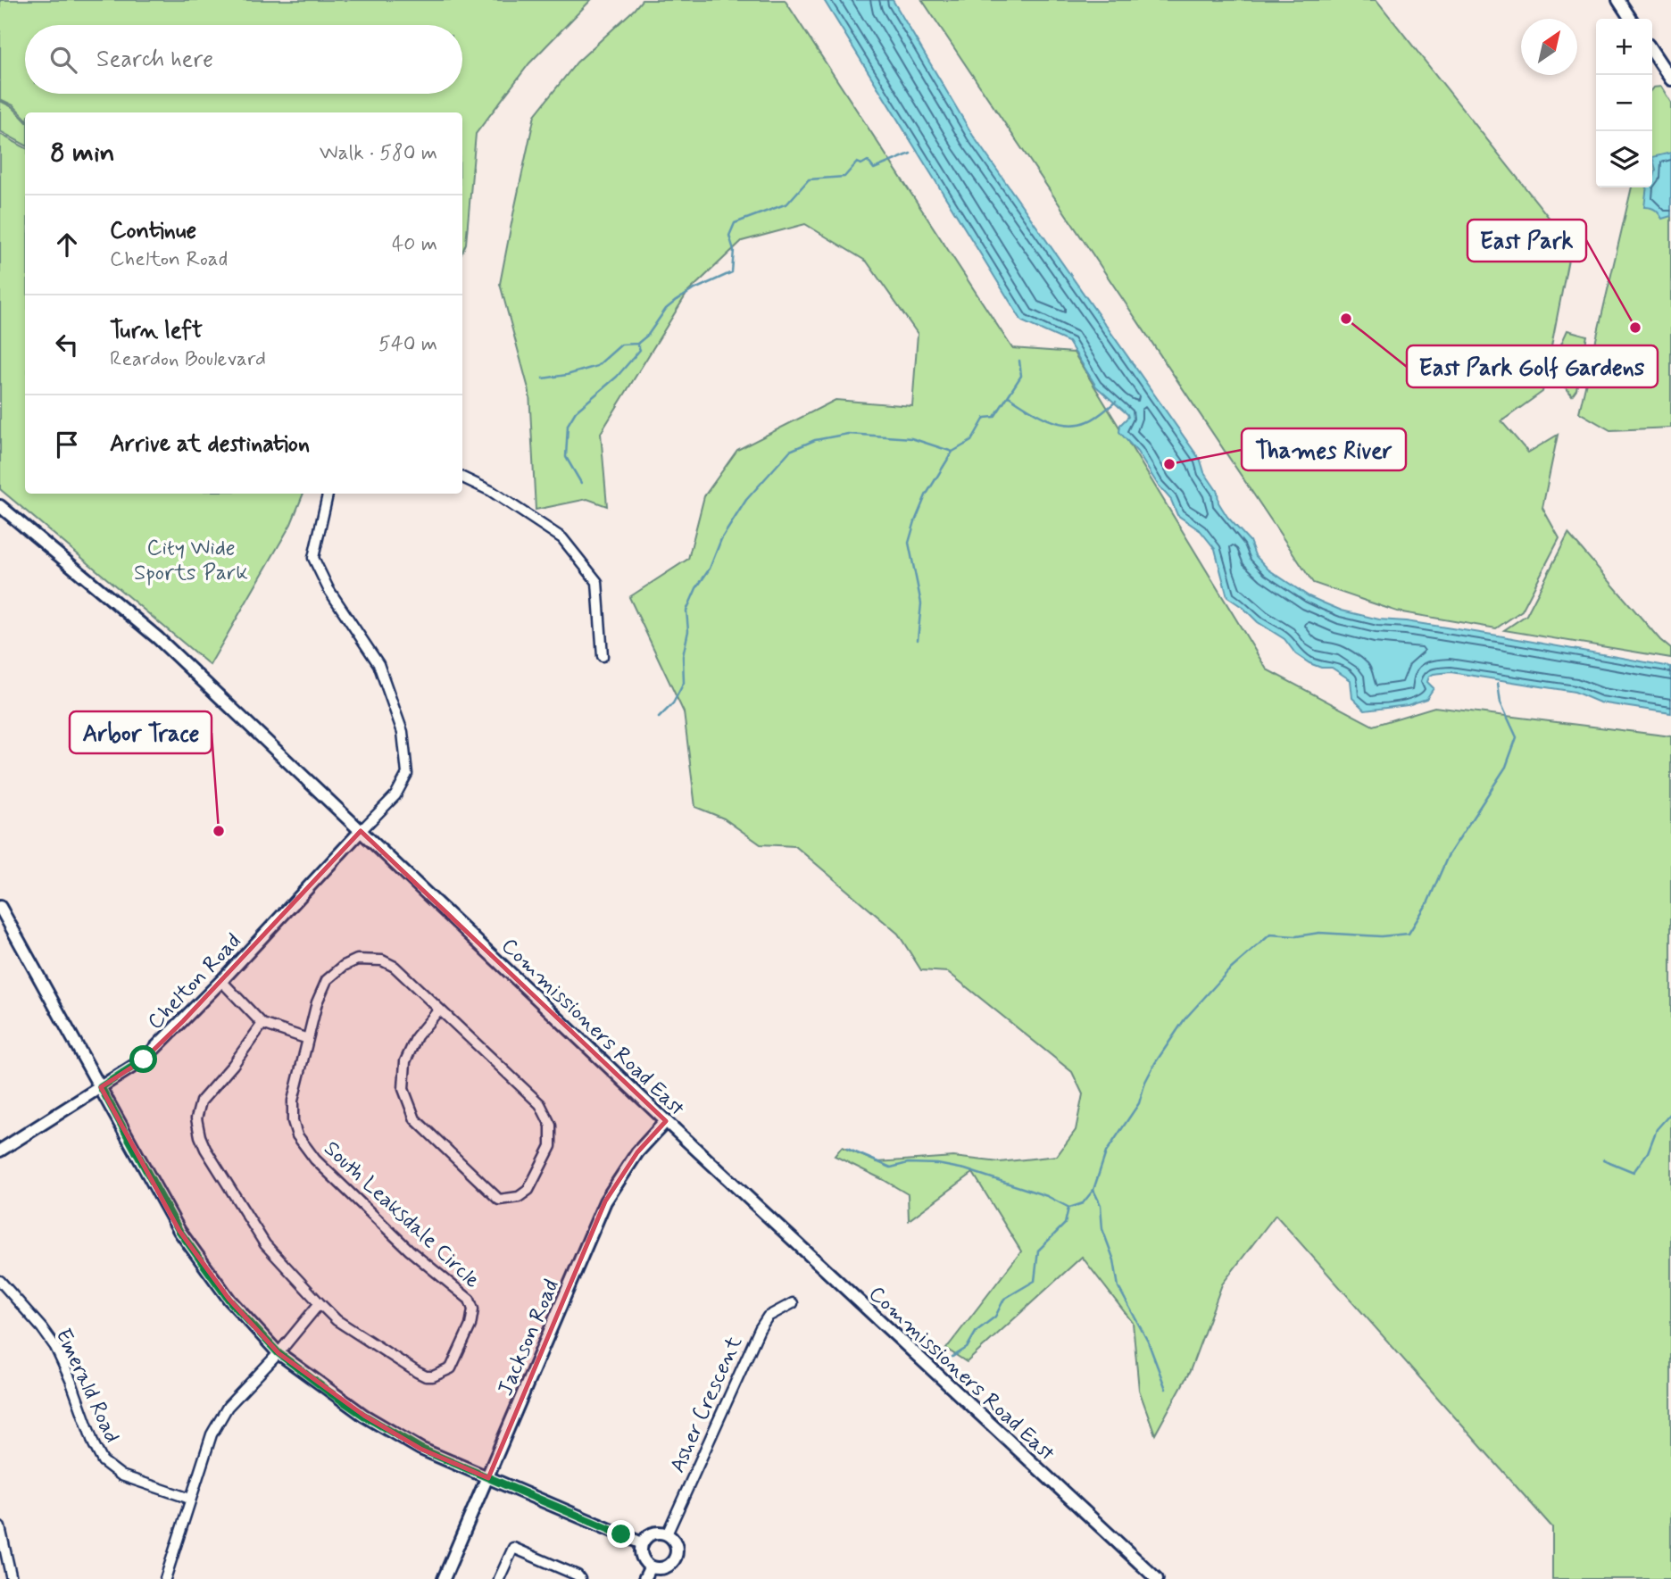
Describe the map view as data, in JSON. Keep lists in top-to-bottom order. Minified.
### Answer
{"streets":{"main road":["Chelton Road","Commissioners Road East","Jackson Road"],"street":["South Leaksdale Circle","Emerald Road","Asher Crescent"]},"crossings":[["Chelton Road","Commissioners Road East"],["Commissioners Road East","Jackson Road"]],"parks":["City Wide Sports Park"],"places":["East Park Golf Gardens","East Park","Thames River","Arbor Trace"],"north":"top right","page":{"map_buttons":["+","−"],"search":"Search here","heading":["8 min","Walk · 580 m"],"list":[["Continue","Chelton Road","40 m"],["Turn left","Reardon Boulevard","540 m"],"Arrive at destination"]}}
